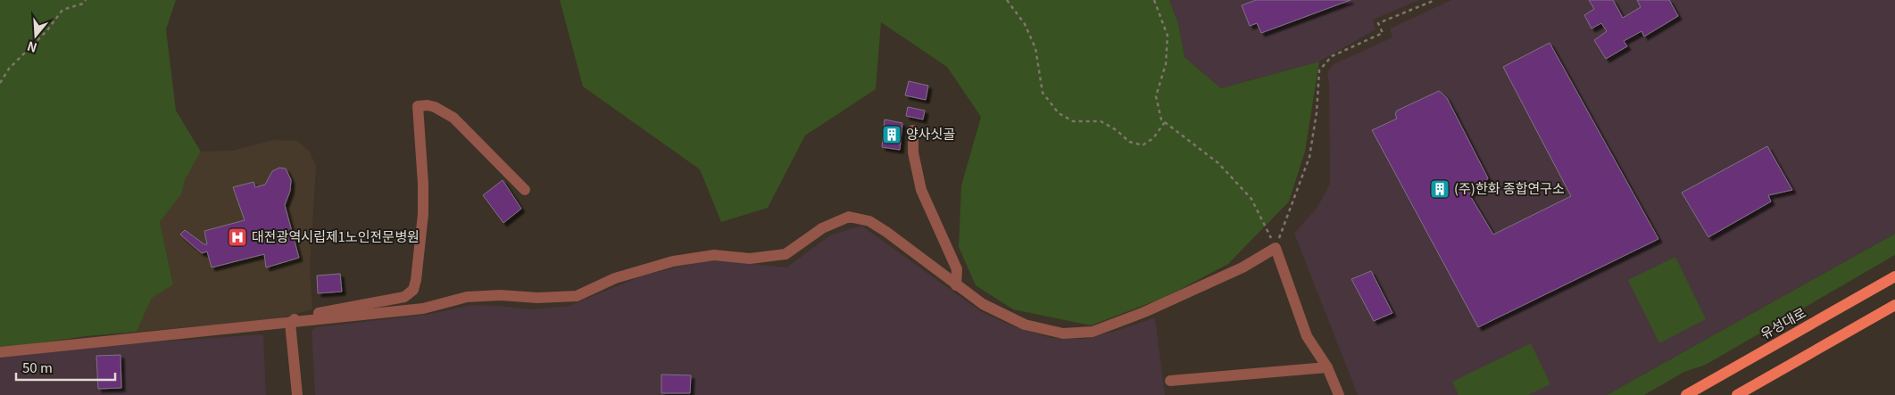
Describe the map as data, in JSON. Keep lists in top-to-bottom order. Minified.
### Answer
{"streets":{"main road":["유성대로"]},"places":{"building":["양사싯골","(주)한화 종합연구소"],"hospital":["대전광역시립제1노인전문병원"]},"scale_bar":"50 m","north":"bottom"}
